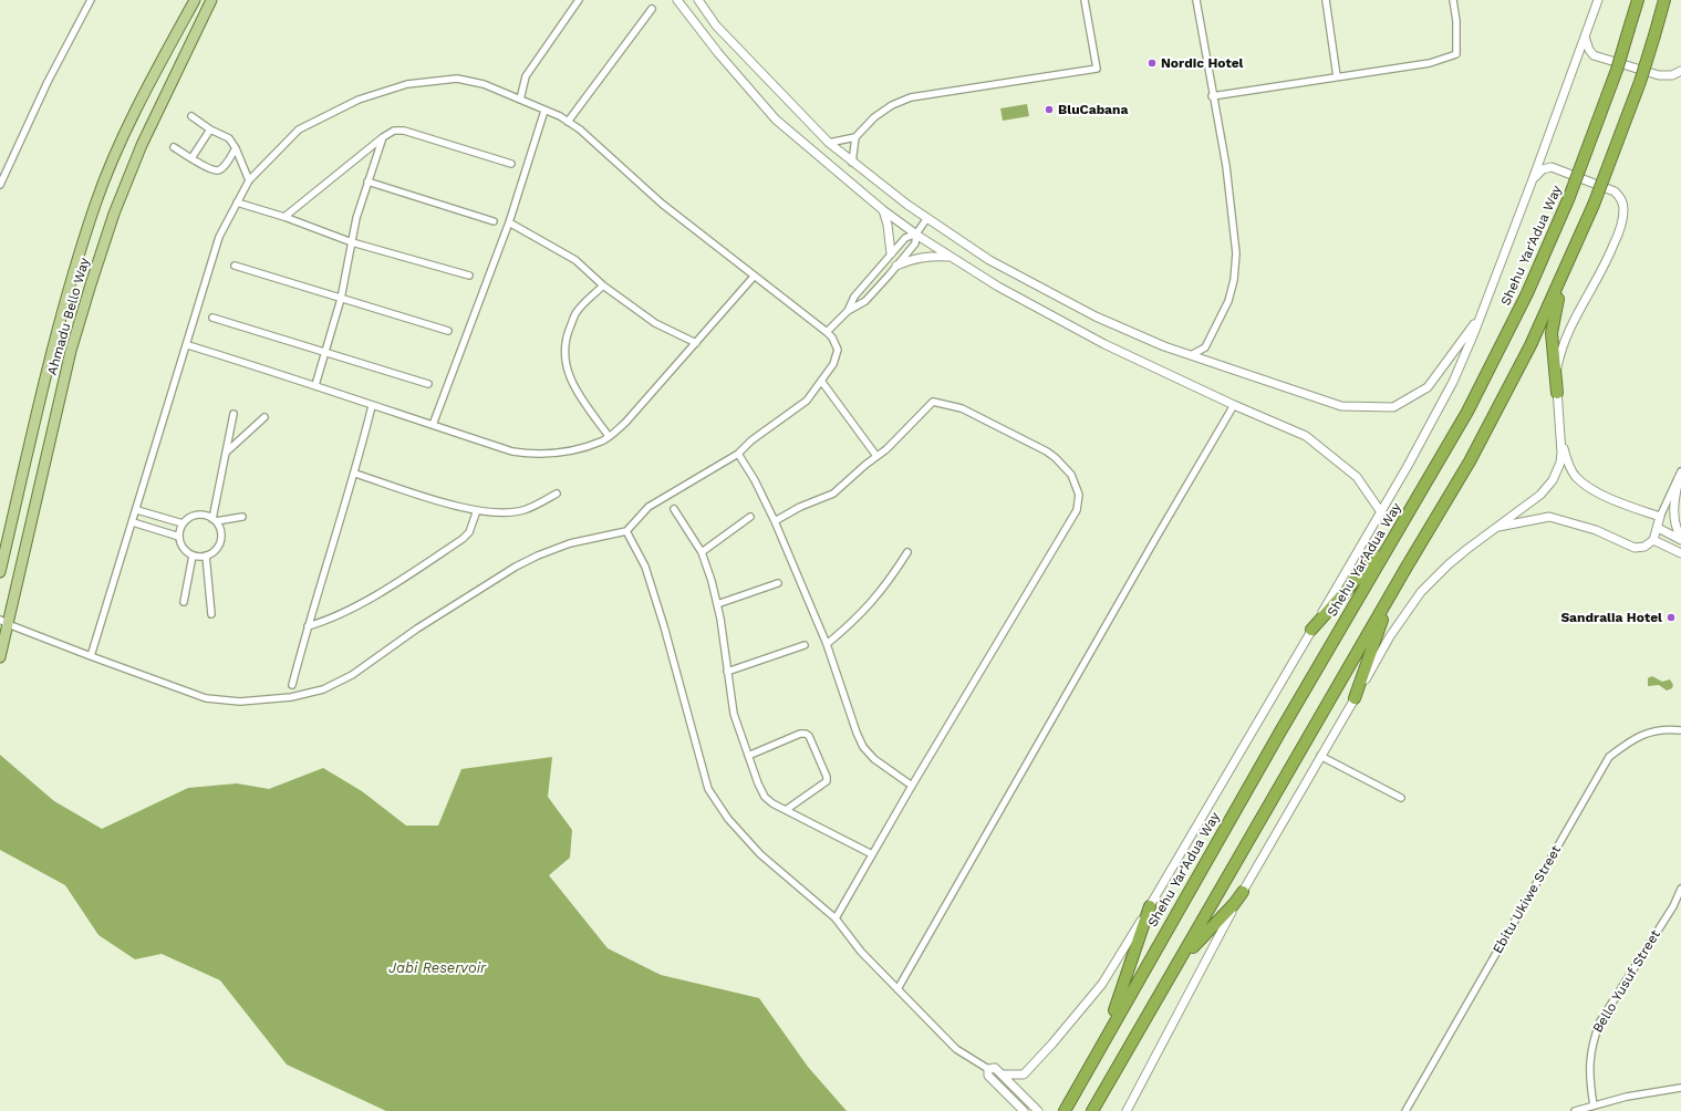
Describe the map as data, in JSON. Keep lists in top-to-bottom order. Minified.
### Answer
{"streets":{"highway":["Shehu Yar'Adua Way"],"main road":["Ahmadu Bello Way"],"street":["Ebitu Ukiwe Street","Bello Yusuf Street"]},"water":["Jabi Reservoir"],"places":["Nordic Hotel","BluCabana","Sandralia Hotel"]}
